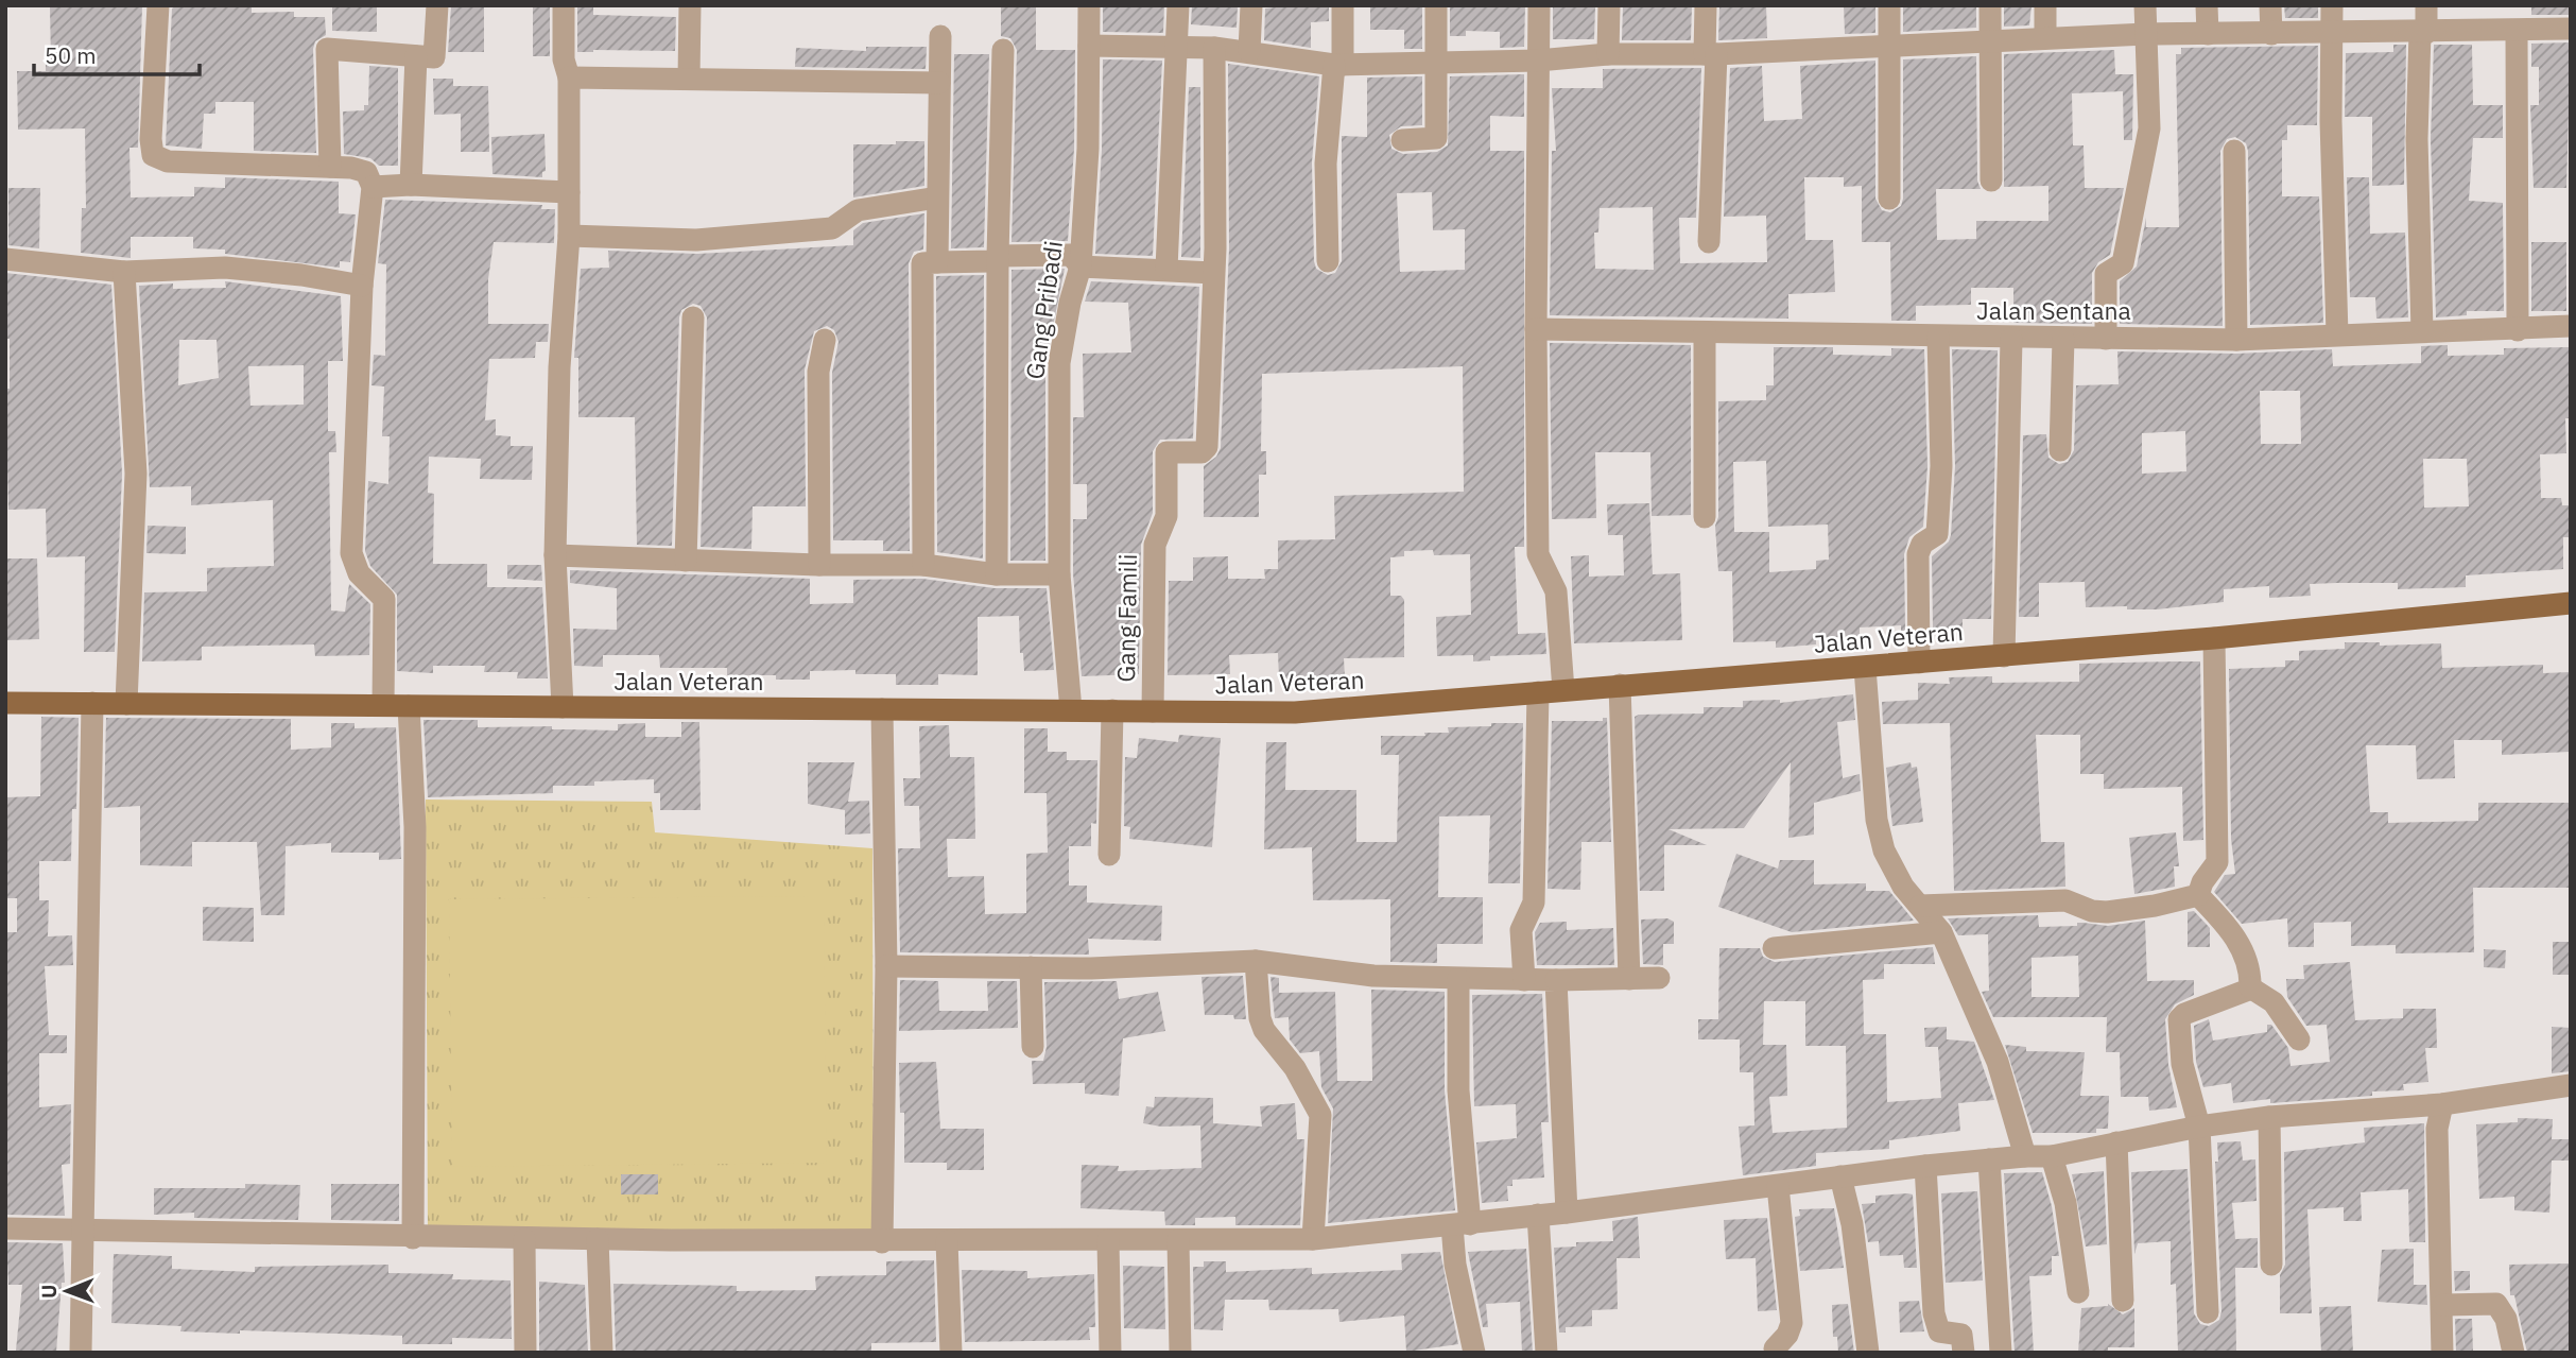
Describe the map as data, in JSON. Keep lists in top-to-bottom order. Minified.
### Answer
{"streets":{"main road":["Jalan Veteran"],"street":["Gang Pribadi","Jalan Sentana","Gang Famili"]},"crossings":[["Gang Pribadi","Jalan Veteran"],["Gang Famili","Jalan Veteran"]],"scale_bar":"50 m","north":"left"}
